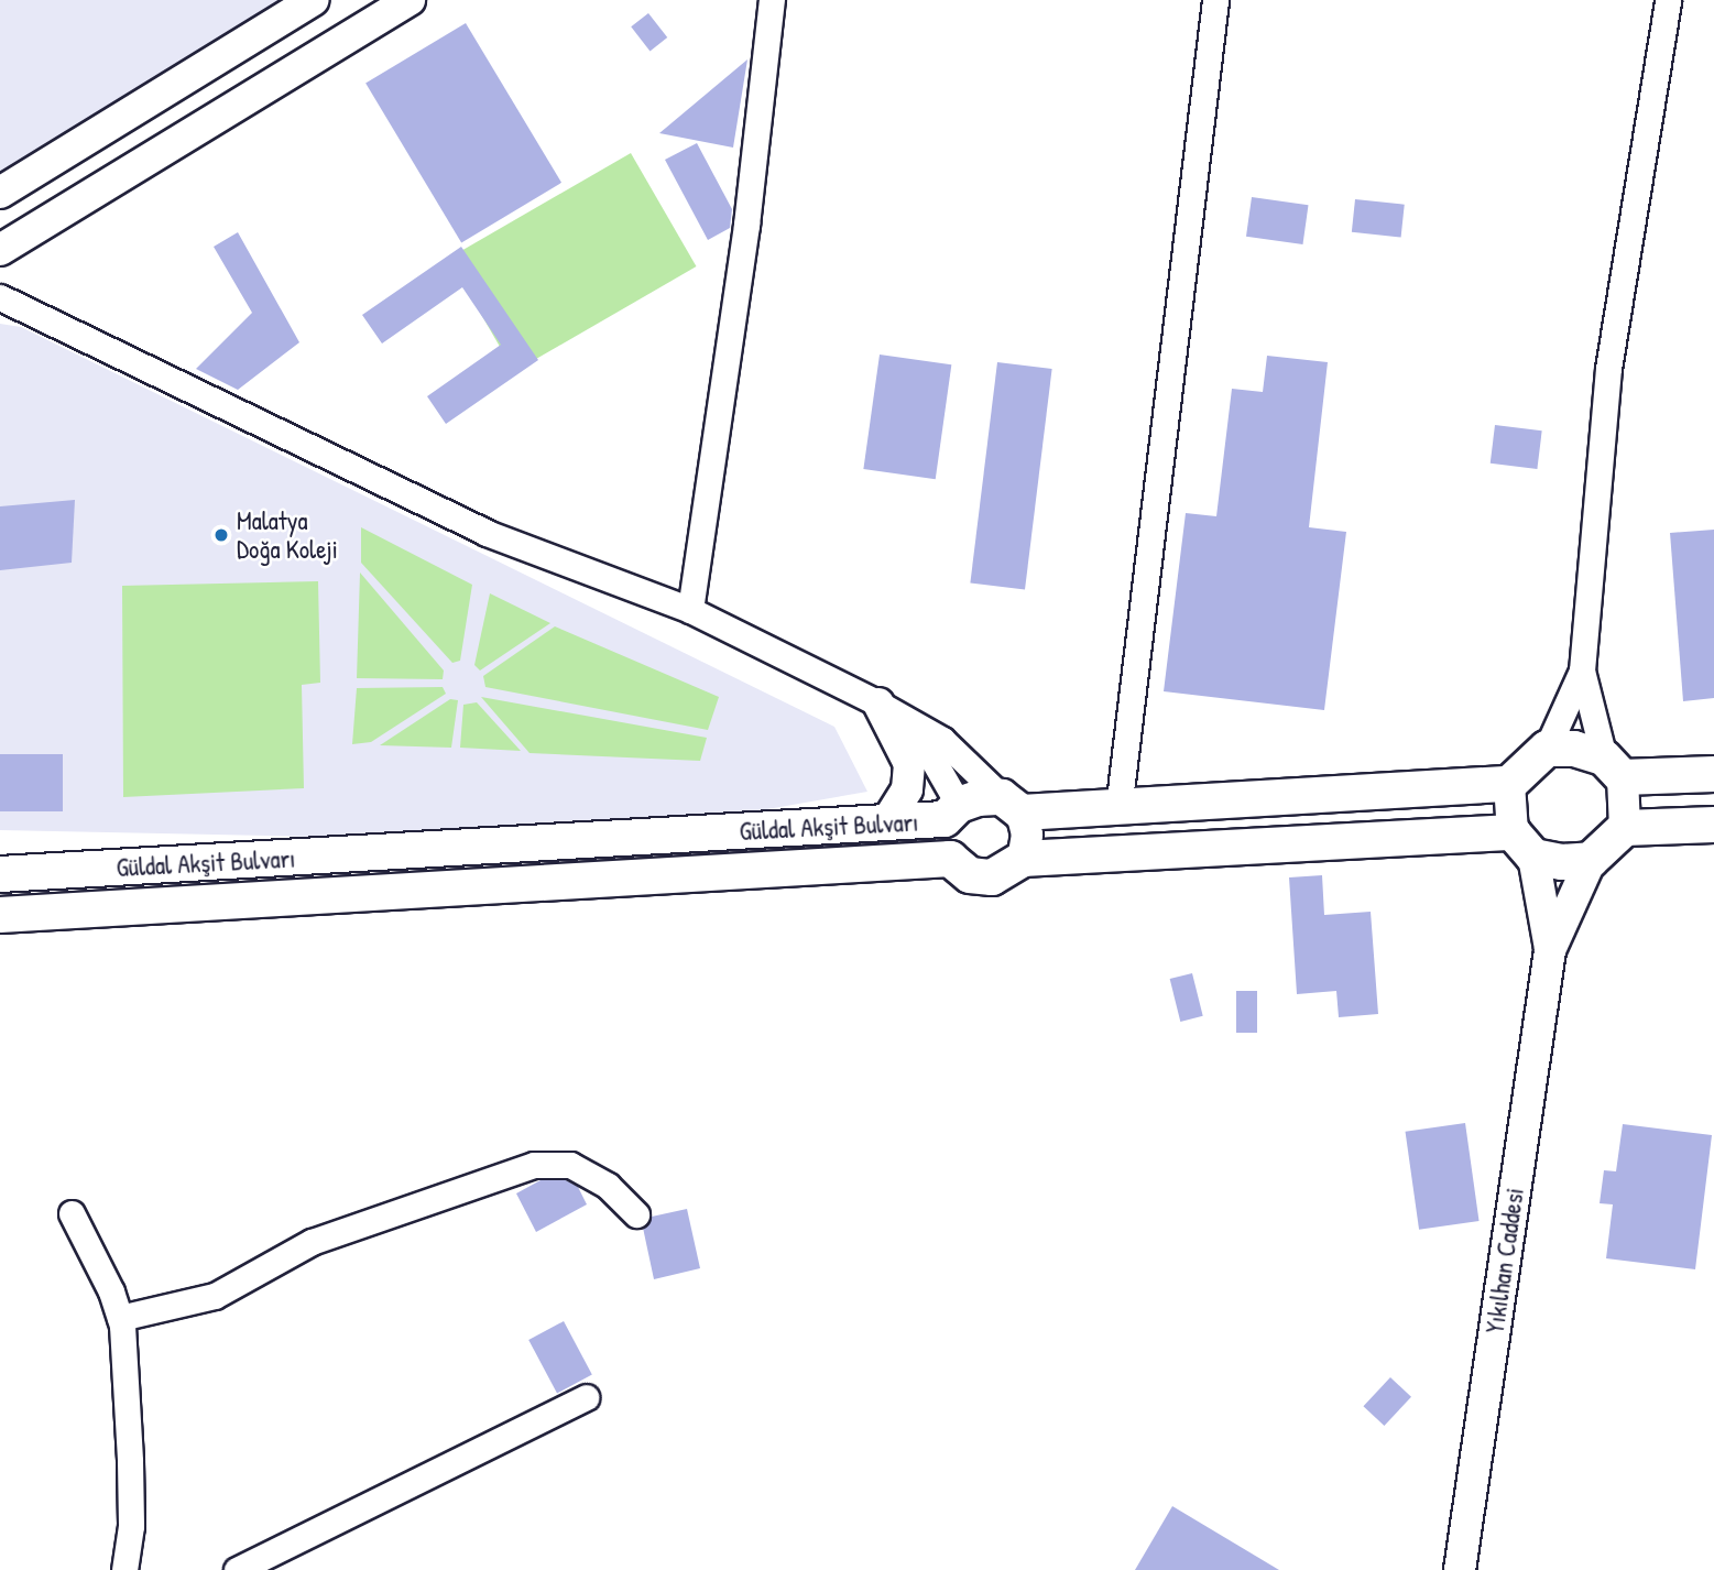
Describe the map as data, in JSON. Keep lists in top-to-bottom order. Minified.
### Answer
{"streets":{"main road":["Güldal Akşit Bulvarı"],"street":["Yıkılhan Caddesi"]},"crossings":[["Güldal Akşit Bulvarı","Yıkılhan Caddesi"]],"places":["Malatya Doğa Koleji"]}
